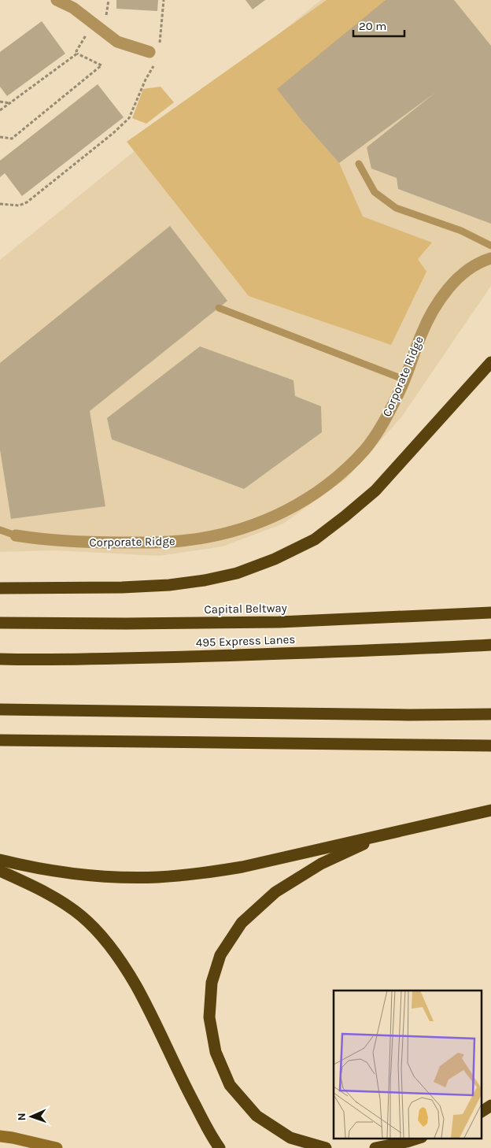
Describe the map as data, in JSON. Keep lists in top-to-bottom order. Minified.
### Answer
{"streets":{"highway":["Capital Beltway","495 Express Lanes"],"street":["Corporate Ridge"]},"scale_bar":"20 m","north":"left"}
